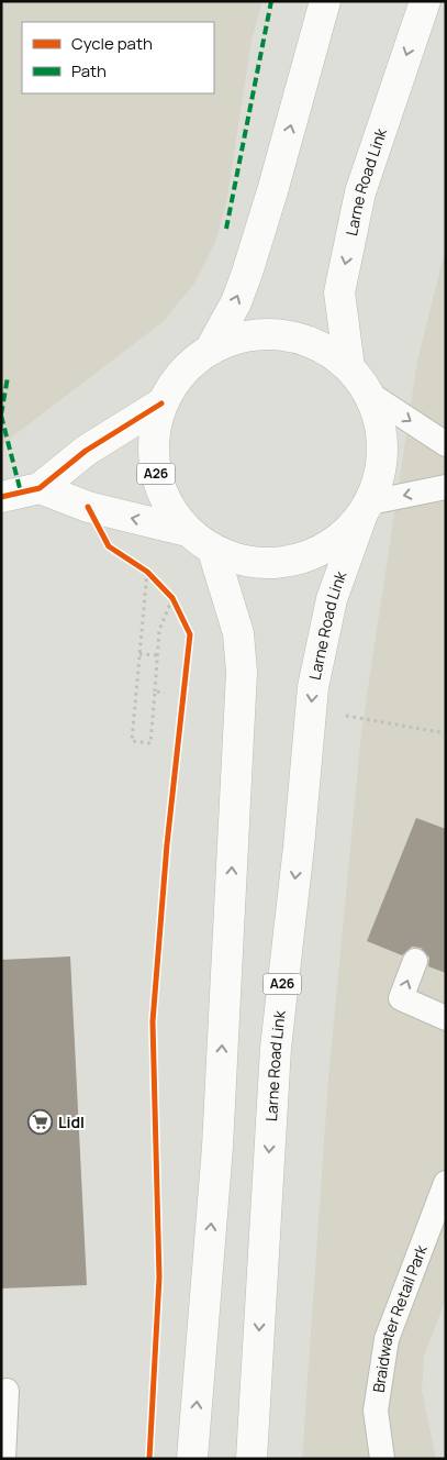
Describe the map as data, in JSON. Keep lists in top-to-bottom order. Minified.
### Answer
{"streets":{"main road":["Larne Road Link","A26"],"lane":["Braidwater Retail Park"]},"crossings":[["Larne Road Link","A26"]],"places":{"supermarket":["Lidl"]},"legend":["Cycle path","Path"]}
